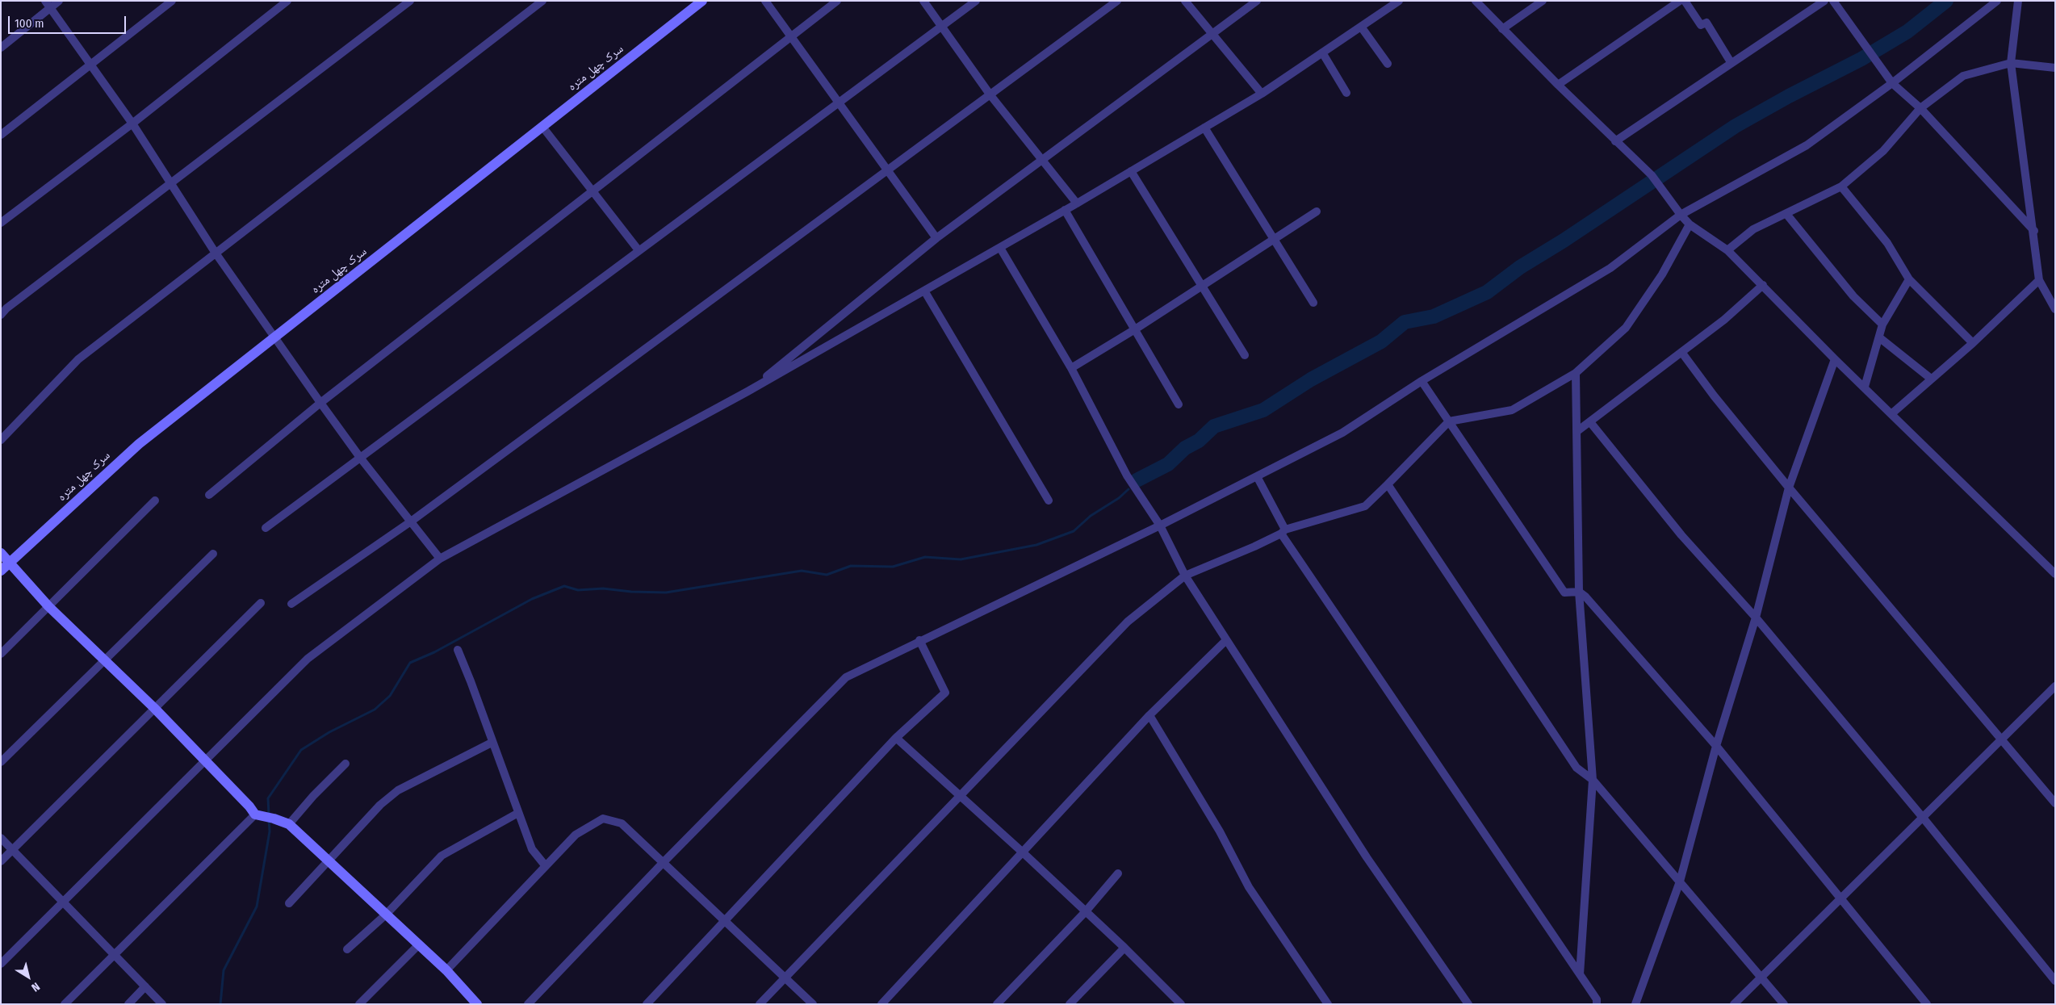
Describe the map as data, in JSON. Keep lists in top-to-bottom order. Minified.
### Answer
{"streets":{"street":["سرک چهل متره"]},"scale_bar":"100 m","north":"bottom right"}
